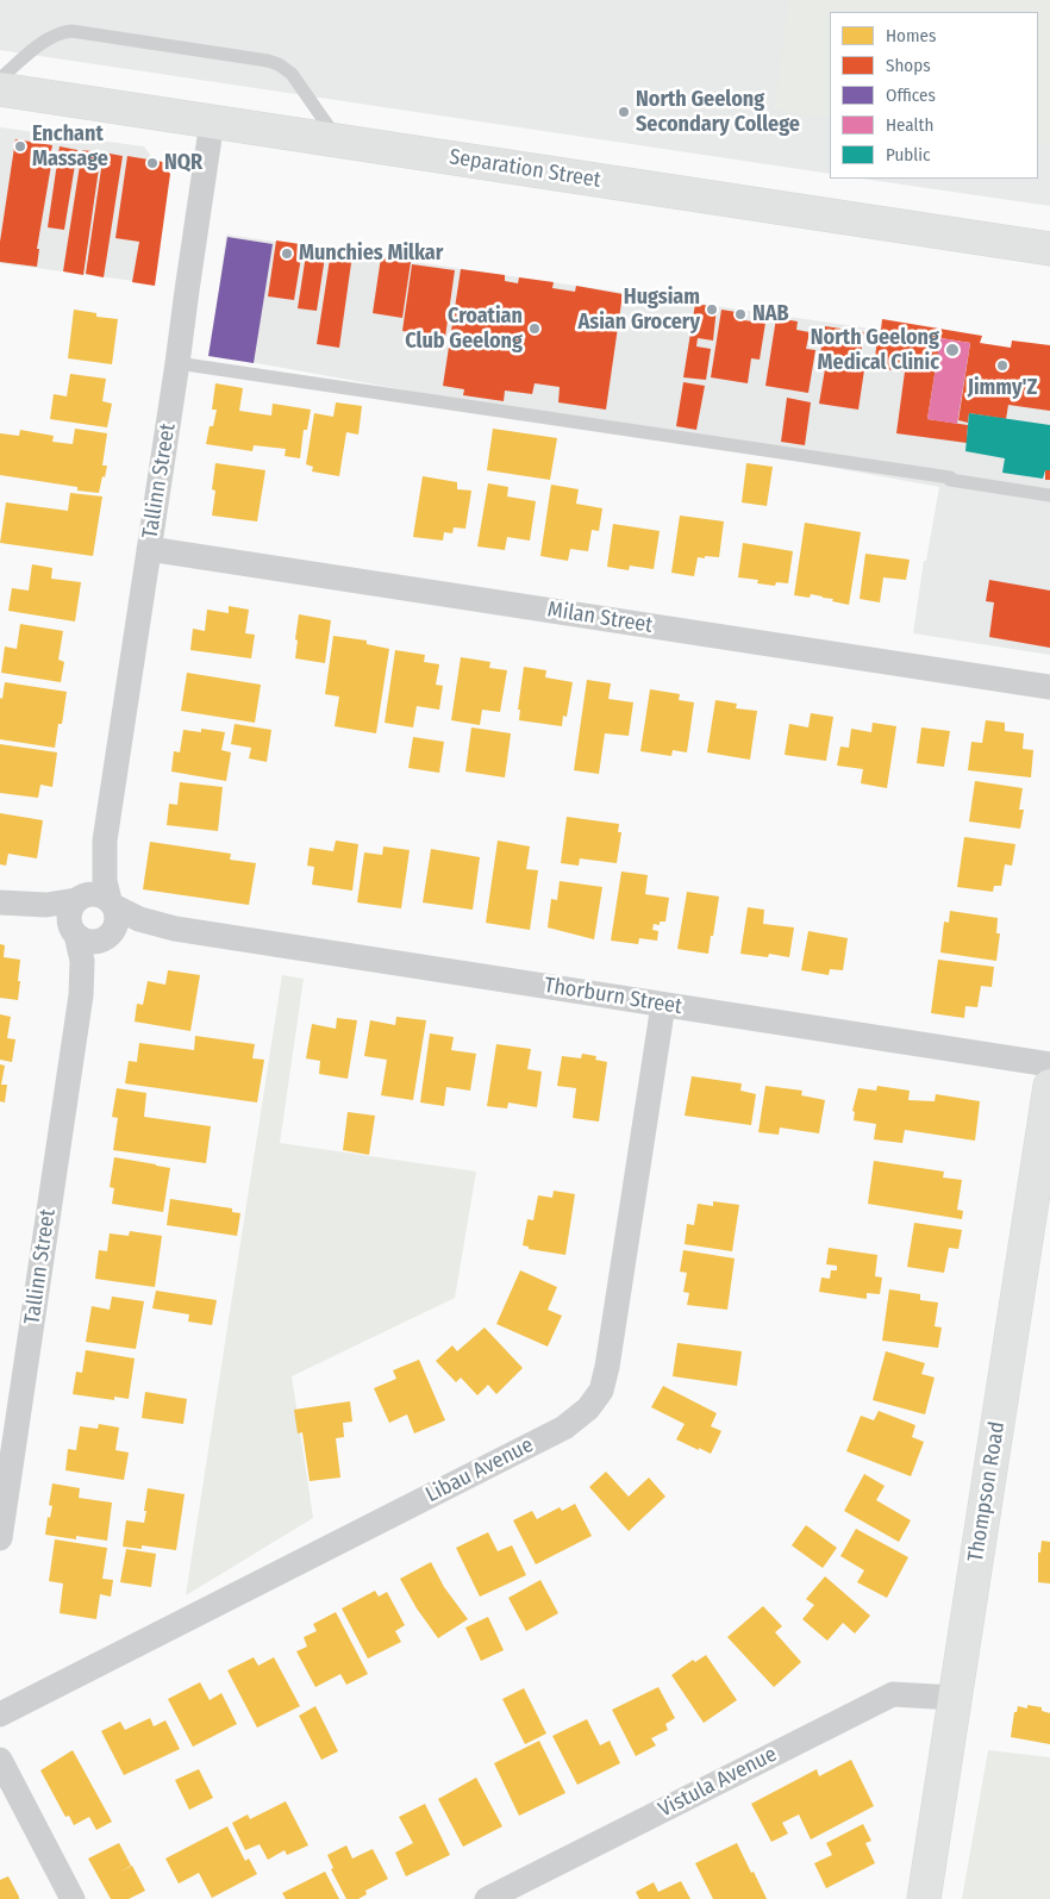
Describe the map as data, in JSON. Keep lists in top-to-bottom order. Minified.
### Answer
{"streets":{"main road":["Separation Street","Thompson Road"],"street":["Tallinn Street","Milan Street","Thorburn Street","Libau Avenue","Vistula Avenue"]},"crossings":[["Separation Street","Tallinn Street"],["Tallinn Street","Milan Street"],["Tallinn Street","Thorburn Street"],["Thorburn Street","Libau Avenue"],["Thompson Road","Vistula Avenue"]],"places":["North Geelong Secondary College","Enchant Massage","NQR","Munchies Milkar","Hugsiam Asian Grocery","NAB","Croatian Club Geelong","North Geelong Medical Clinic","Jimmy'Z"],"legend":["Homes","Shops","Offices","Health","Public"]}
